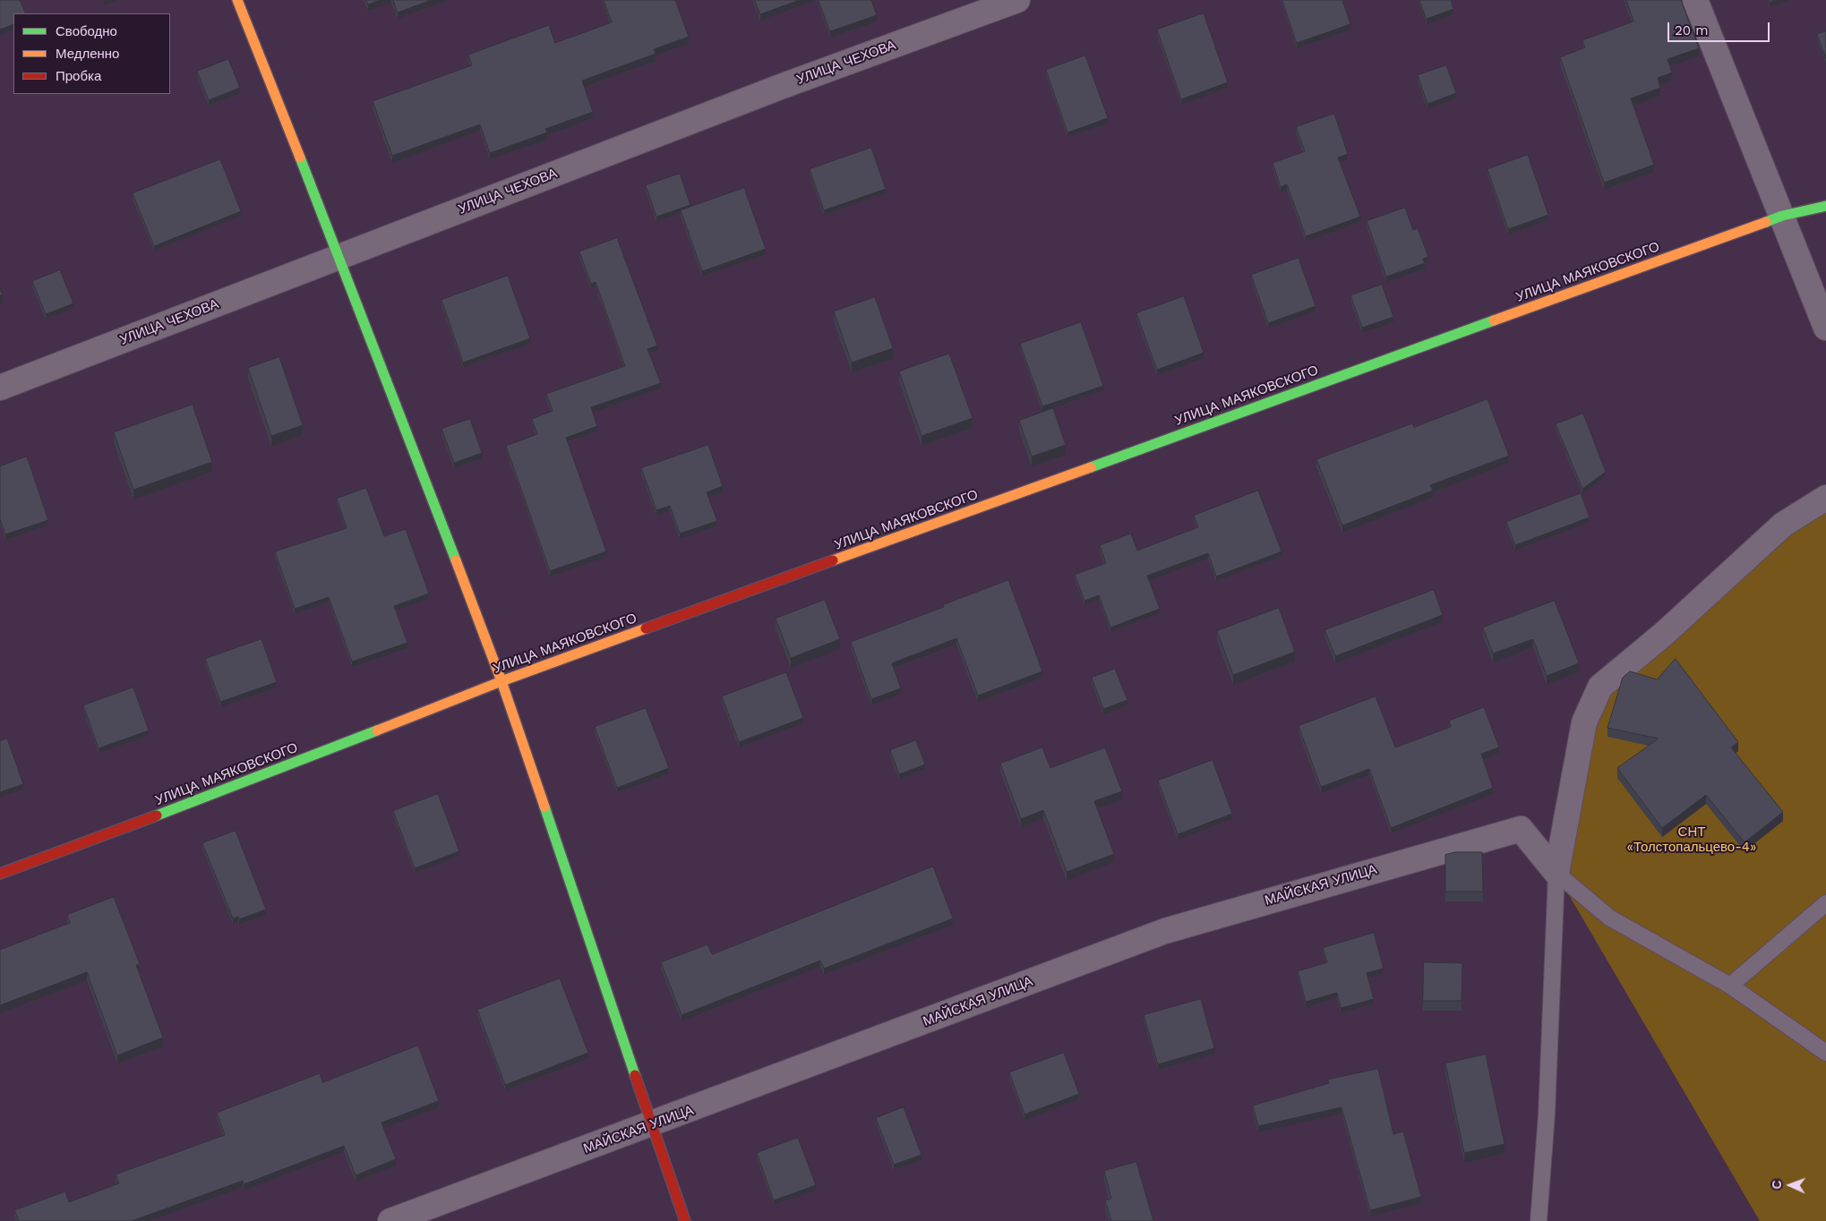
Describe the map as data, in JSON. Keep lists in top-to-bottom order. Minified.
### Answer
{"streets":{"street":["УЛИЦА ЧЕХОВА","УЛИЦА МАЯКОВСКОГО","МАЙСКАЯ УЛИЦА"]},"parks":["СНТ «Толстопальцево-4»"],"legend":["Свободно","Медленно","Пробка"],"scale_bar":"20 m","north":"left"}
